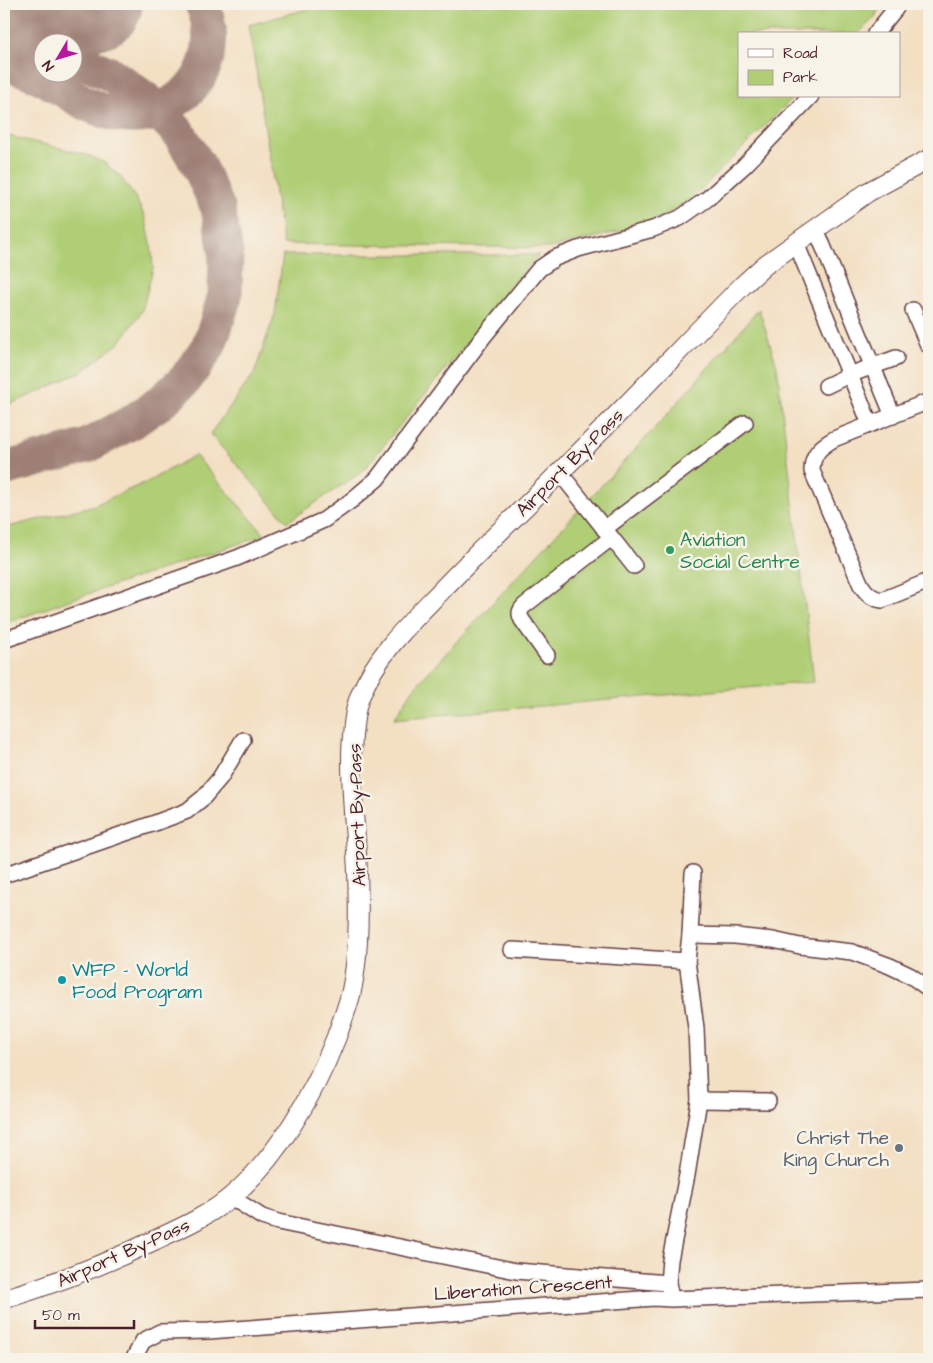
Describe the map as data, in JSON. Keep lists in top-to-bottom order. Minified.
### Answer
{"streets":{"main road":["Airport By-Pass"],"street":["Liberation Crescent"]},"places":["Aviation Social Centre","WFP - World Food Program","Christ The King Church"],"legend":["Road","Park"],"scale_bar":"50 m","north":"bottom left"}
